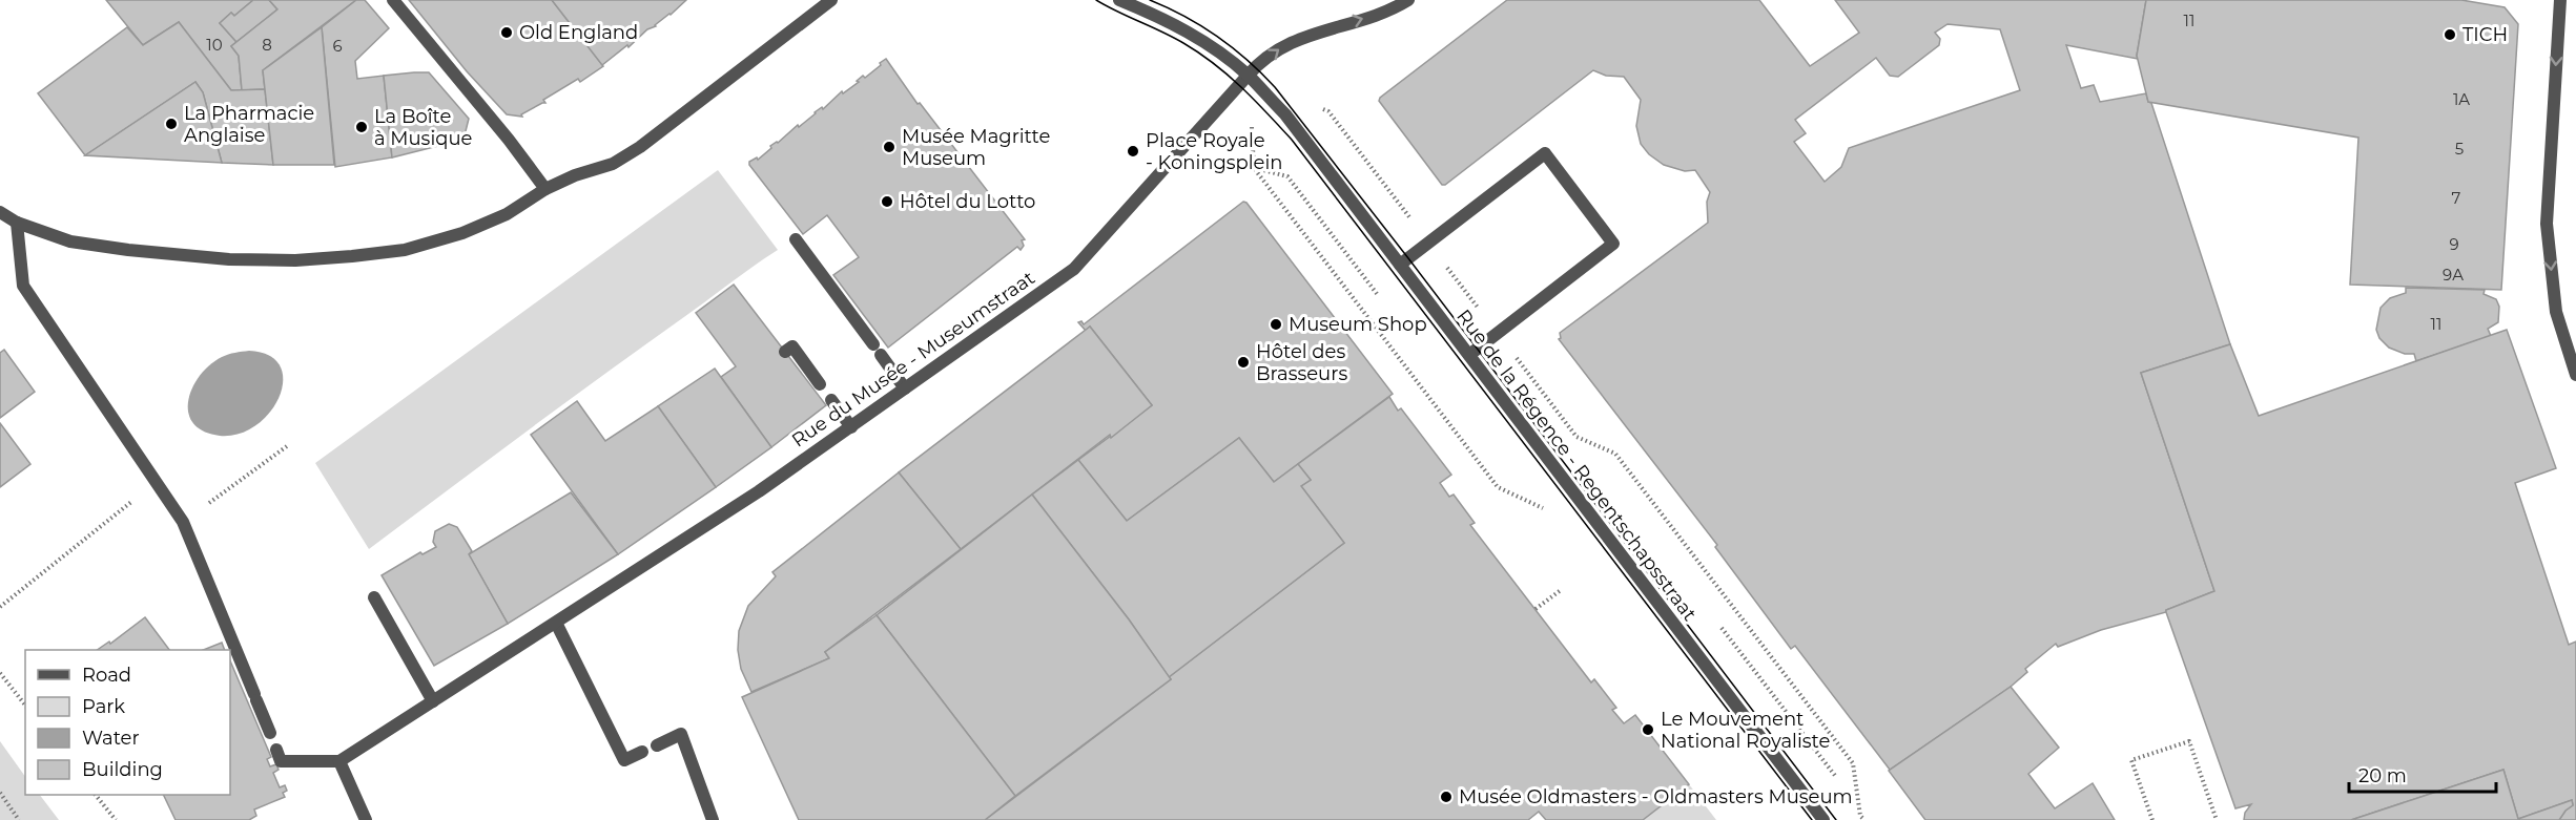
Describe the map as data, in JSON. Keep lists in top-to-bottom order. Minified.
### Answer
{"streets":{"street":["Rue du Musée - Museumstraat","Rue de la Régence - Regentschapsstraat"]},"crossings":[["Rue du Musée - Museumstraat","Rue de la Régence - Regentschapsstraat"]],"places":["Old England","TICH","La Pharmacie Anglaise","La Boîte à Musique","Musée Magritte Museum","Place Royale - Koningsplein","Hôtel du Lotto","Museum Shop","Hôtel des Brasseurs","Le Mouvement National Royaliste","Musée Oldmasters - Oldmasters Museum"],"house_numbers":["11","10","8","6","1A","5","7","9","9A","11"],"legend":["Road","Park","Water","Building"],"scale_bar":"20 m"}
